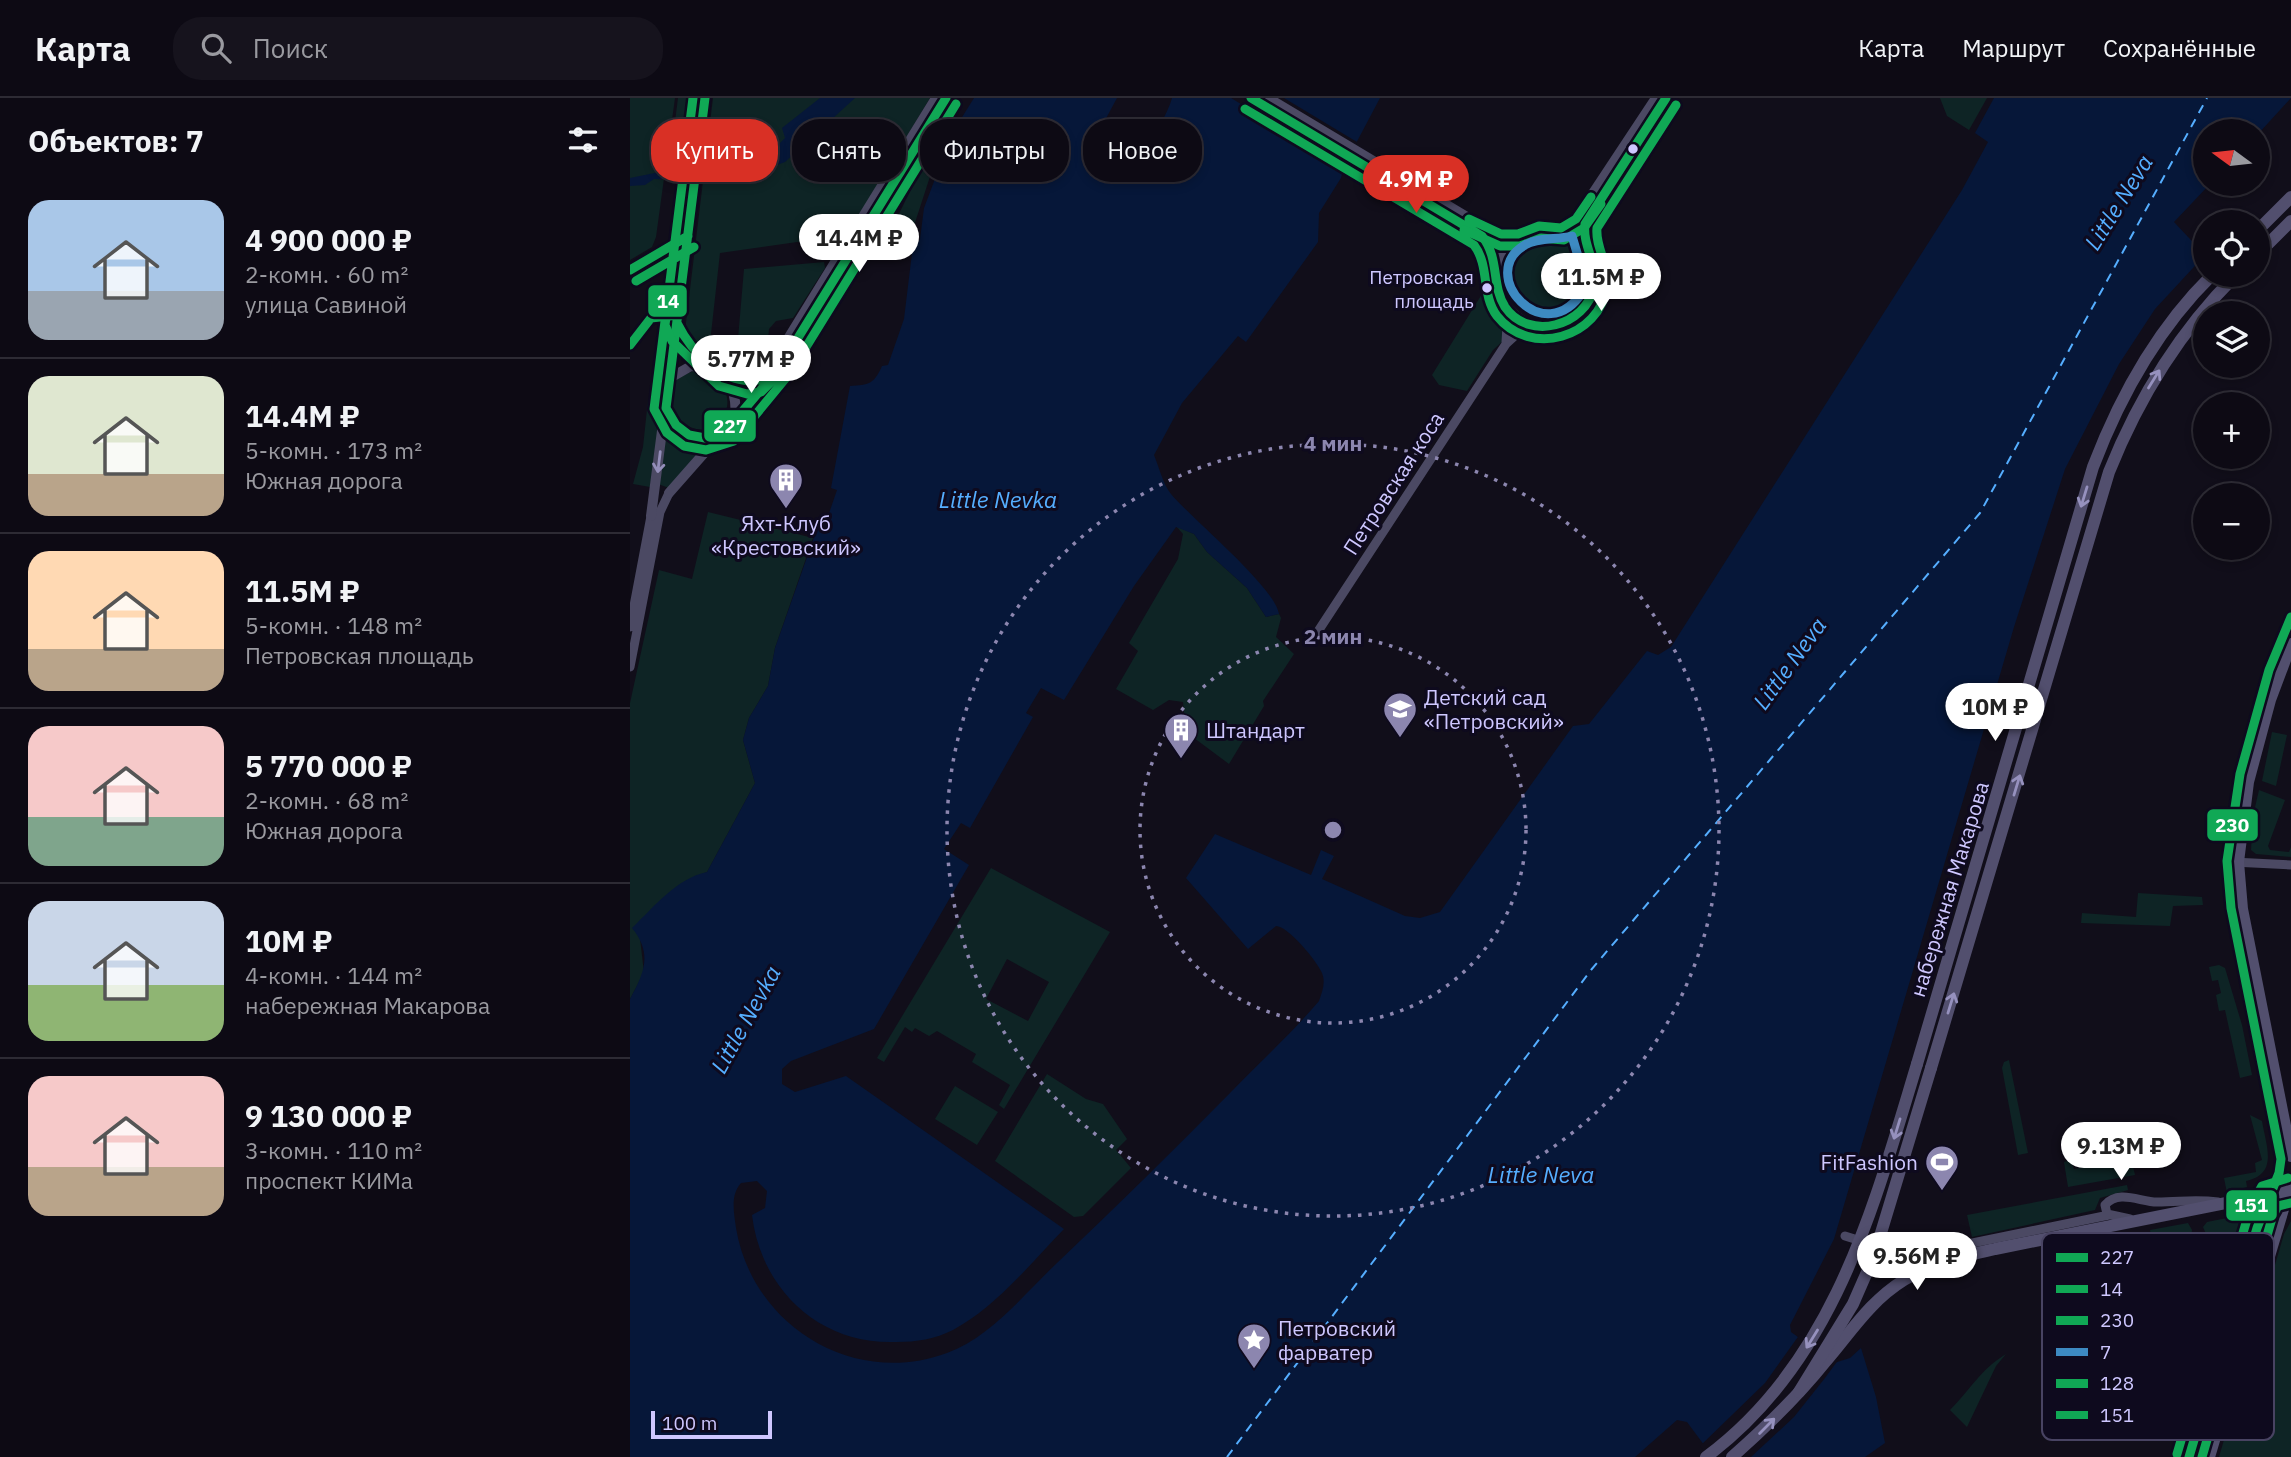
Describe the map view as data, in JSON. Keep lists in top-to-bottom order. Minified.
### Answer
{"streets":{"main road":["набережная Макарова"],"street":["Петровская коса"]},"water":["Little Neva","Little Nevka"],"places":{"other":["Петровская площадь"],"building":["Яхт-Клуб «Крестовский»","Штандарт"],"school or university":["Детский сад «Петровский»"],"sports":["FitFashion"],"place":["Петровский фарватер"]},"lines":["transit line 227","transit line 14","transit line 7","transit line 230","transit line 151","transit line 128"],"legend":["227","14","230","7","128","151"],"scale_bar":"100 m","north":"left","page":{"header":"Карта","search":"Поиск","nav":["Карта","Маршрут","Сохранённые"],"heading":"Объектов: 7","map_buttons":["+","−"],"chip":["Купить","Снять","Фильтры","Новое"],"price":["4.9M ₽","14.4M ₽","11.5M ₽","5.77M ₽","10M ₽","9.13M ₽","9.56M ₽"],"list":[{"name":"4 900 000 ₽","note":"2-комн. · 60 m² · улица Савиной"},{"name":"14.4M ₽","note":"5-комн. · 173 m² · Южная дорога"},{"name":"11.5M ₽","note":"5-комн. · 148 m² · Петровская площадь"},{"name":"5 770 000 ₽","note":"2-комн. · 68 m² · Южная дорога"},{"name":"10M ₽","note":"4-комн. · 144 m² · набережная Макарова"},{"name":"9 130 000 ₽","note":"3-комн. · 110 m² · проспект КИМа"}],"scale":"100 m"},"rings":["4 мин","2 мин"]}
